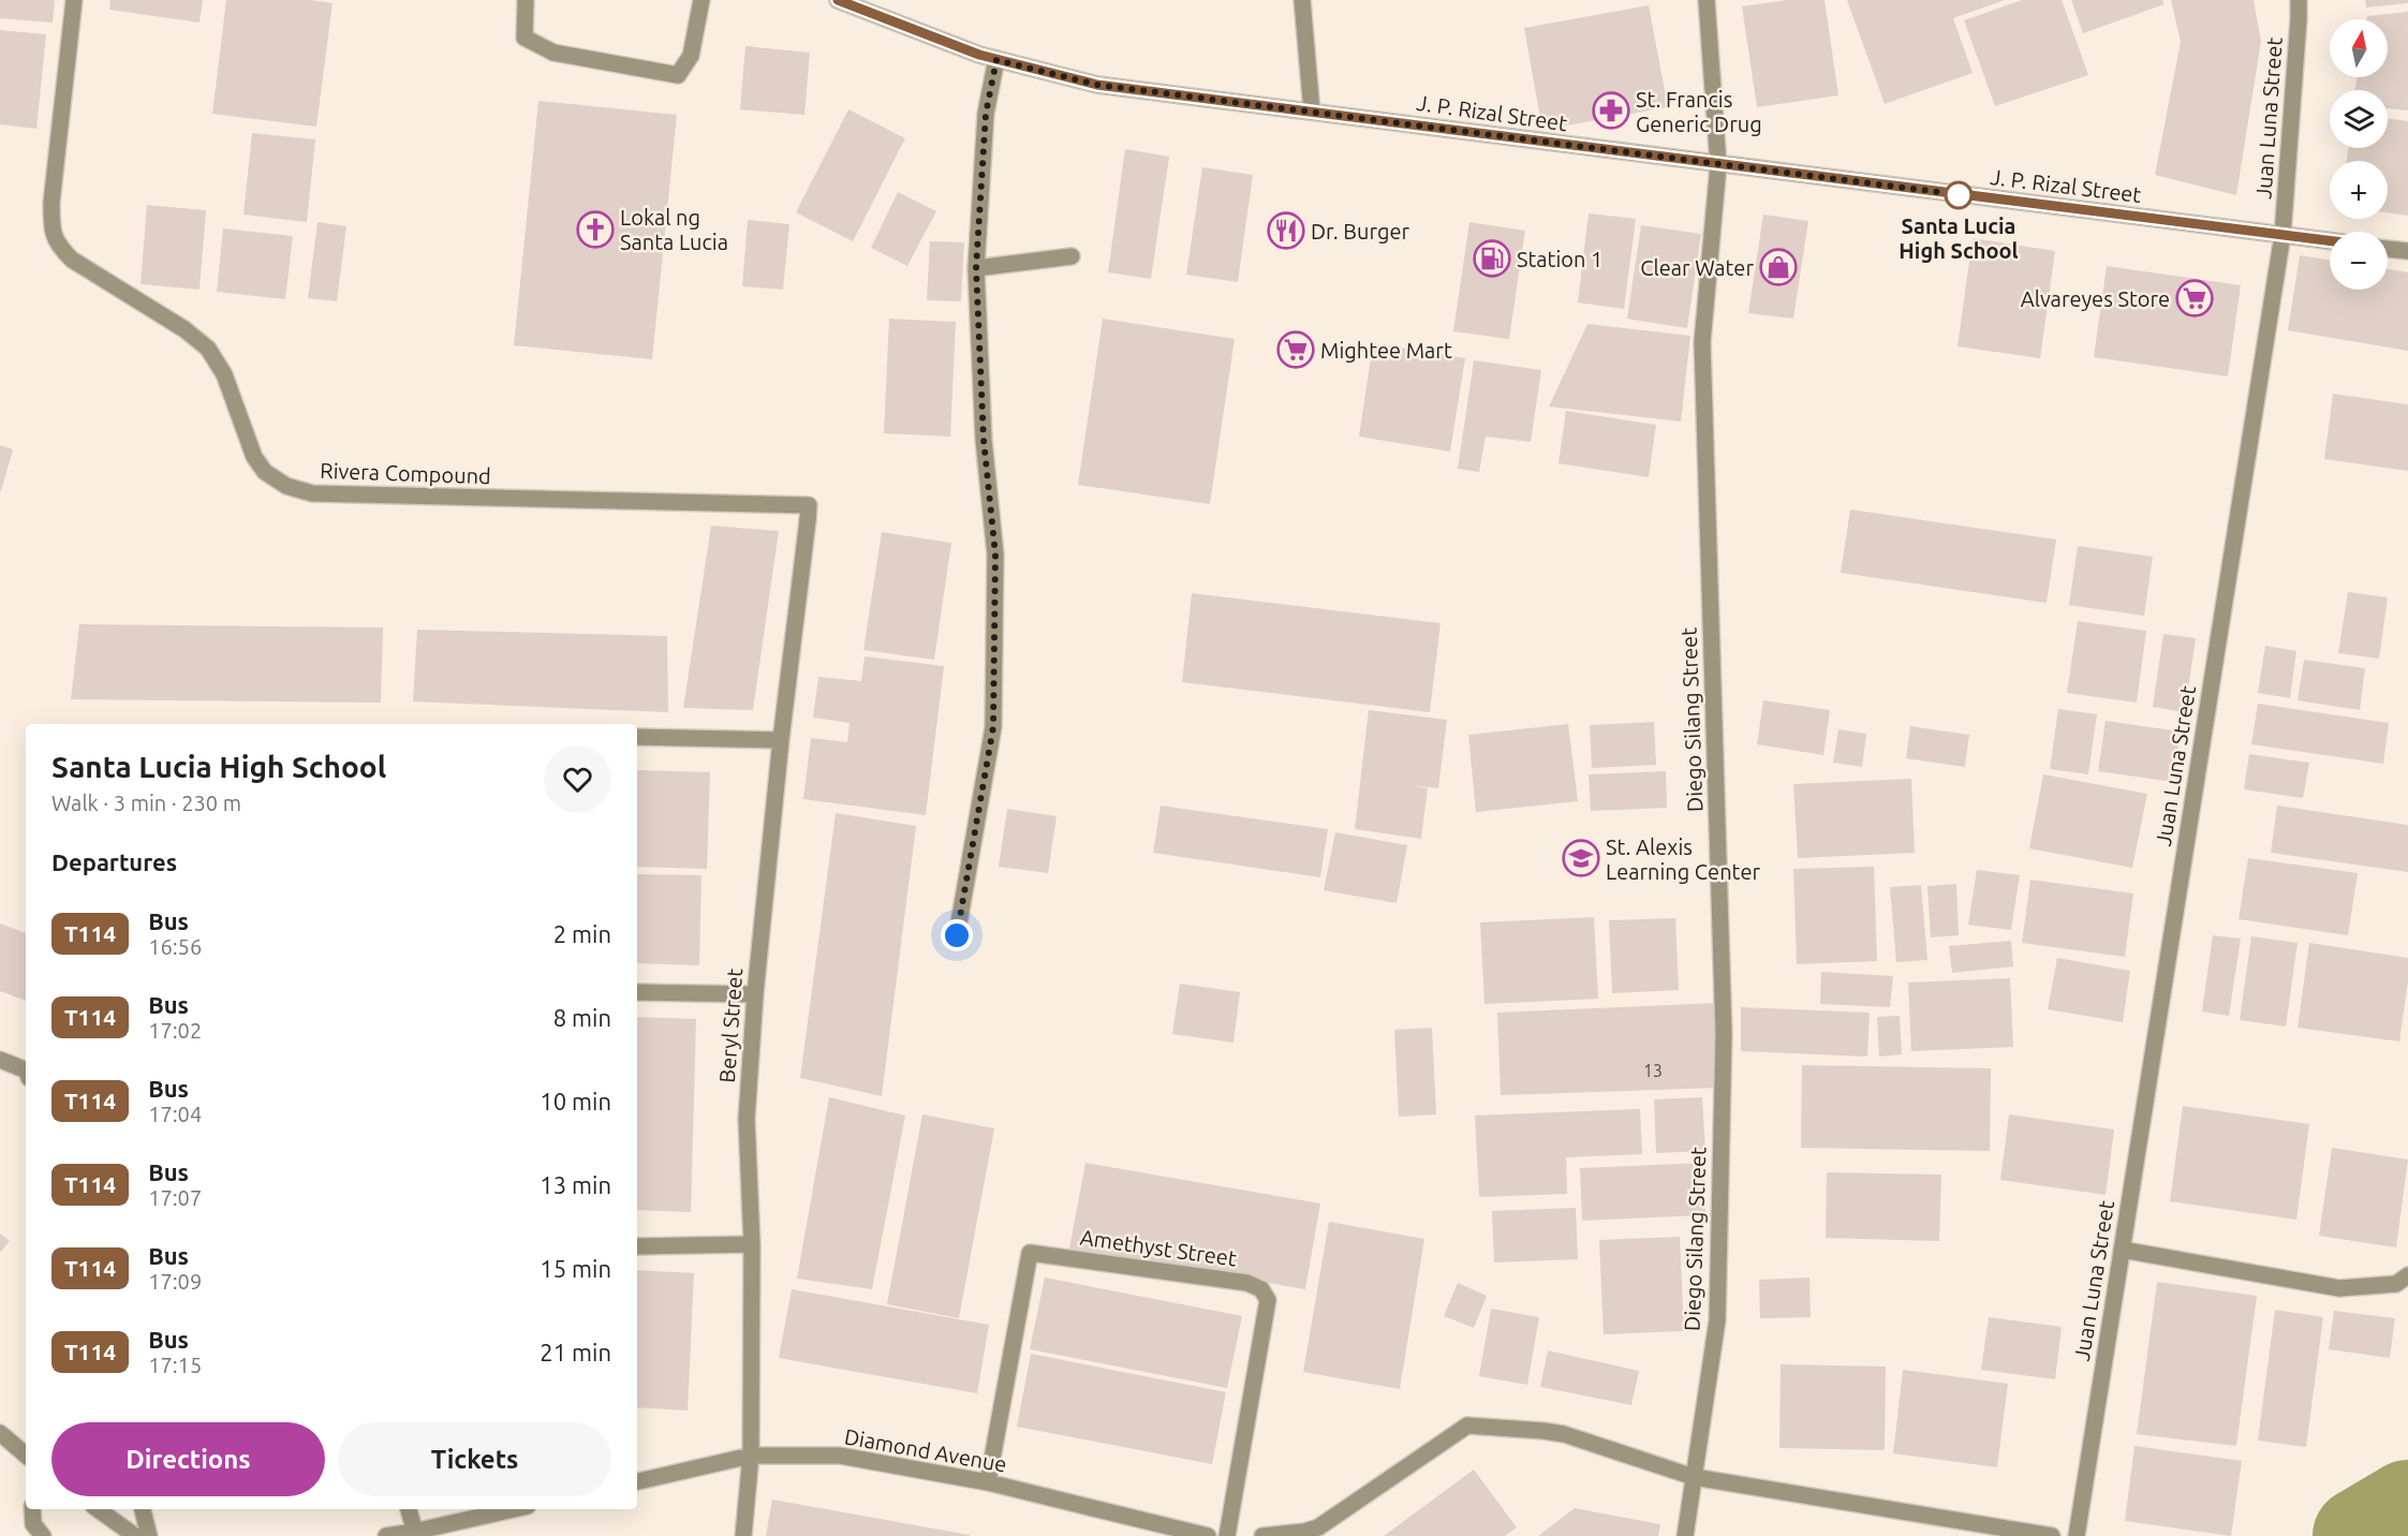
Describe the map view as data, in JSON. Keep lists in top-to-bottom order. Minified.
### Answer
{"streets":{"street":["J. P. Rizal Street","Juan Luna Street","Rivera Compound","Diego Silang Street","Beryl Street","Amethyst Street","Diamond Avenue"]},"crossings":[["J. P. Rizal Street","Juan Luna Street"],["J. P. Rizal Street","Diego Silang Street"],["Rivera Compound","Beryl Street"],["Beryl Street","Diamond Avenue"],["Amethyst Street","Diamond Avenue"]],"places":{"pharmacy":["St. Francis Generic Drug"],"other":["Santa Lucia High School"],"church":["Lokal ng Santa Lucia"],"restaurant":["Dr. Burger"],"fuel station":["Station 1"],"shop":["Clear Water"],"supermarket":["Alvareyes Store","Mightee Mart"],"school or university":["St. Alexis Learning Center"]},"lines":["bus line T114"],"house_numbers":["13"],"north":"top","page":{"map_buttons":["+","−"],"heading":[["Santa Lucia High School","Walk · 3 min · 230 m"],"Departures"],"list":[{"mark":"T114","name":"Bus","note":"16:56","value":"2 min"},{"mark":"T114","name":"Bus","note":"17:02","value":"8 min"},{"mark":"T114","name":"Bus","note":"17:04","value":"10 min"},{"mark":"T114","name":"Bus","note":"17:07","value":"13 min"},{"mark":"T114","name":"Bus","note":"17:09","value":"15 min"},{"mark":"T114","name":"Bus","note":"17:15","value":"21 min"}],"buttons":["Directions","Tickets"]}}
